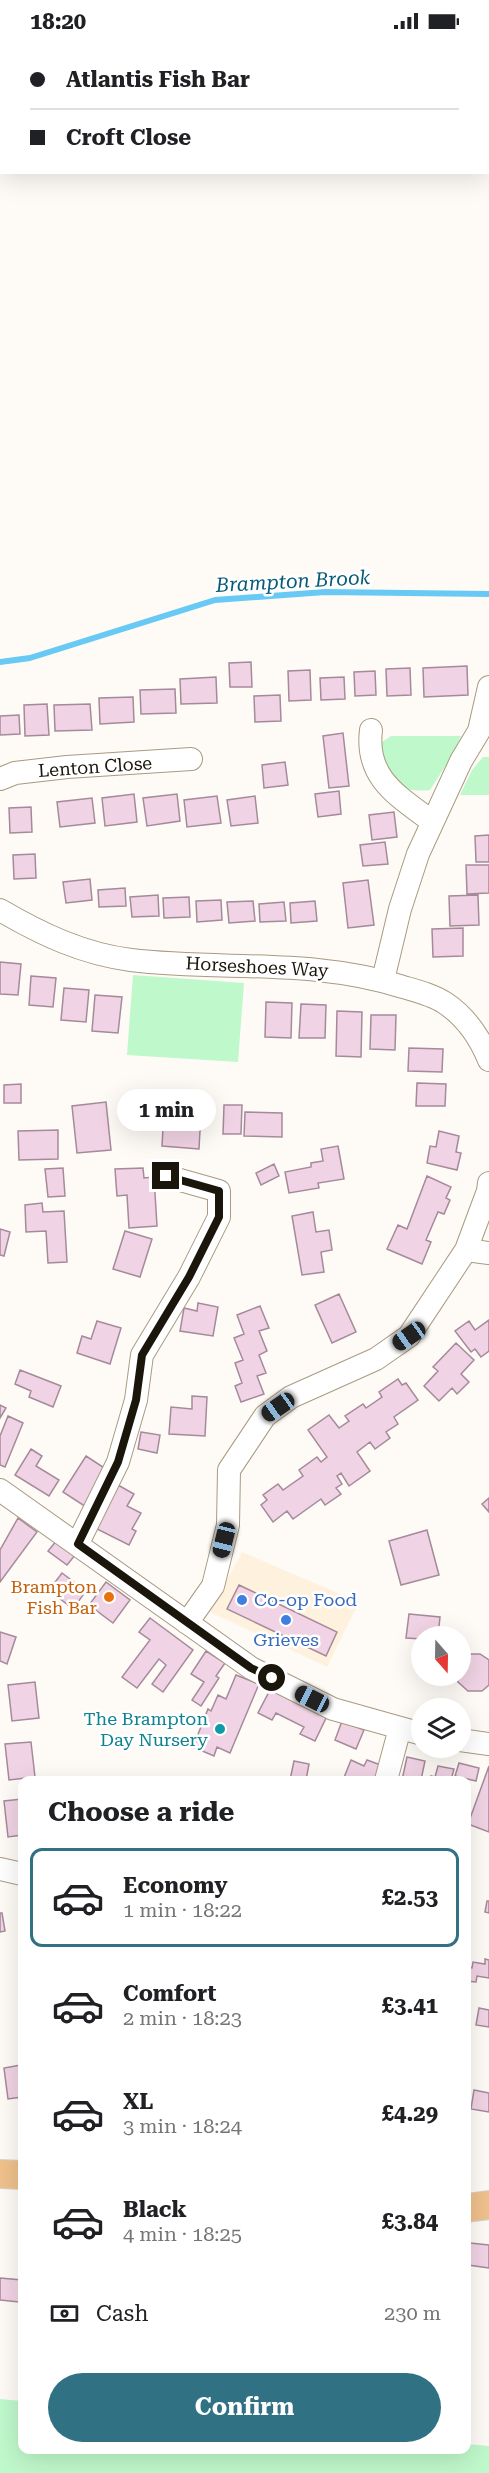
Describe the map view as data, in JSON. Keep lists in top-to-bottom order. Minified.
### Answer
{"streets":{"street":["Lenton Close","Horseshoes Way"]},"water":["Brampton Brook"],"places":["Brampton Fish Bar","Co-op Food","Grieves","The Brampton Day Nursery"],"north":"bottom","page":{"status":"18:20","banner":["Atlantis Fish Bar","Croft Close"],"bubble":"1 min","heading":"Choose a ride","list":[{"name":"Economy","note":"1 min · 18:22","value":"£2.53"},{"name":"Comfort","note":"2 min · 18:23","value":"£3.41"},{"name":"XL","note":"3 min · 18:24","value":"£4.29"},{"name":"Black","note":"4 min · 18:25","value":"£3.84"}],"pay":["Cash","230 m"],"buttons":"Confirm"}}
